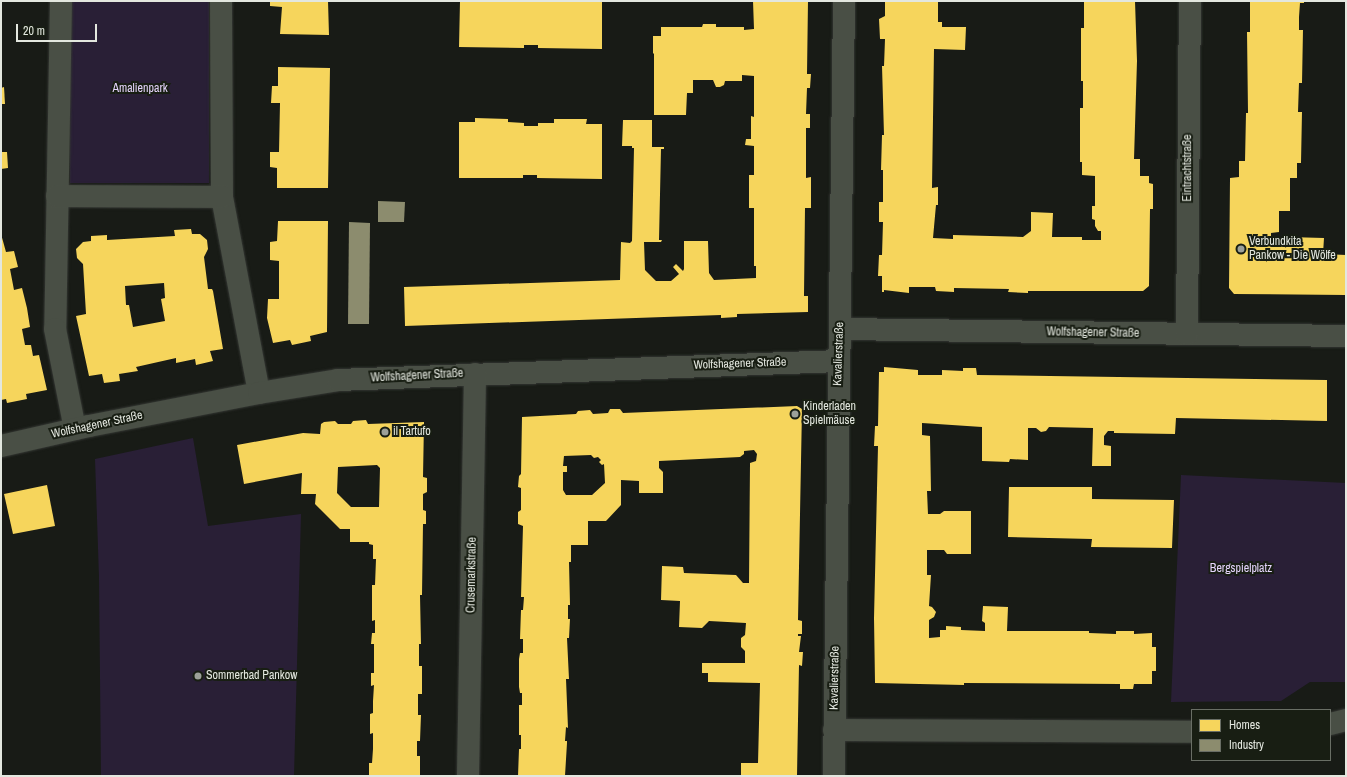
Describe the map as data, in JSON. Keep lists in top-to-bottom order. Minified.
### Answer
{"streets":{"street":["Eintrachtstraße","Wolfshagener Straße","Kavalierstraße","Crusemarkstraße"]},"crossings":[["Eintrachtstraße","Wolfshagener Straße"],["Wolfshagener Straße","Kavalierstraße"],["Wolfshagener Straße","Crusemarkstraße"]],"parks":["Amalienpark","Bergspielplatz"],"places":["Verbundkita Pankow - Die Wölfe","Kinderladen Spielmäuse","il Tartufo","Sommerbad Pankow"],"legend":["Homes","Industry"],"scale_bar":"20 m"}
